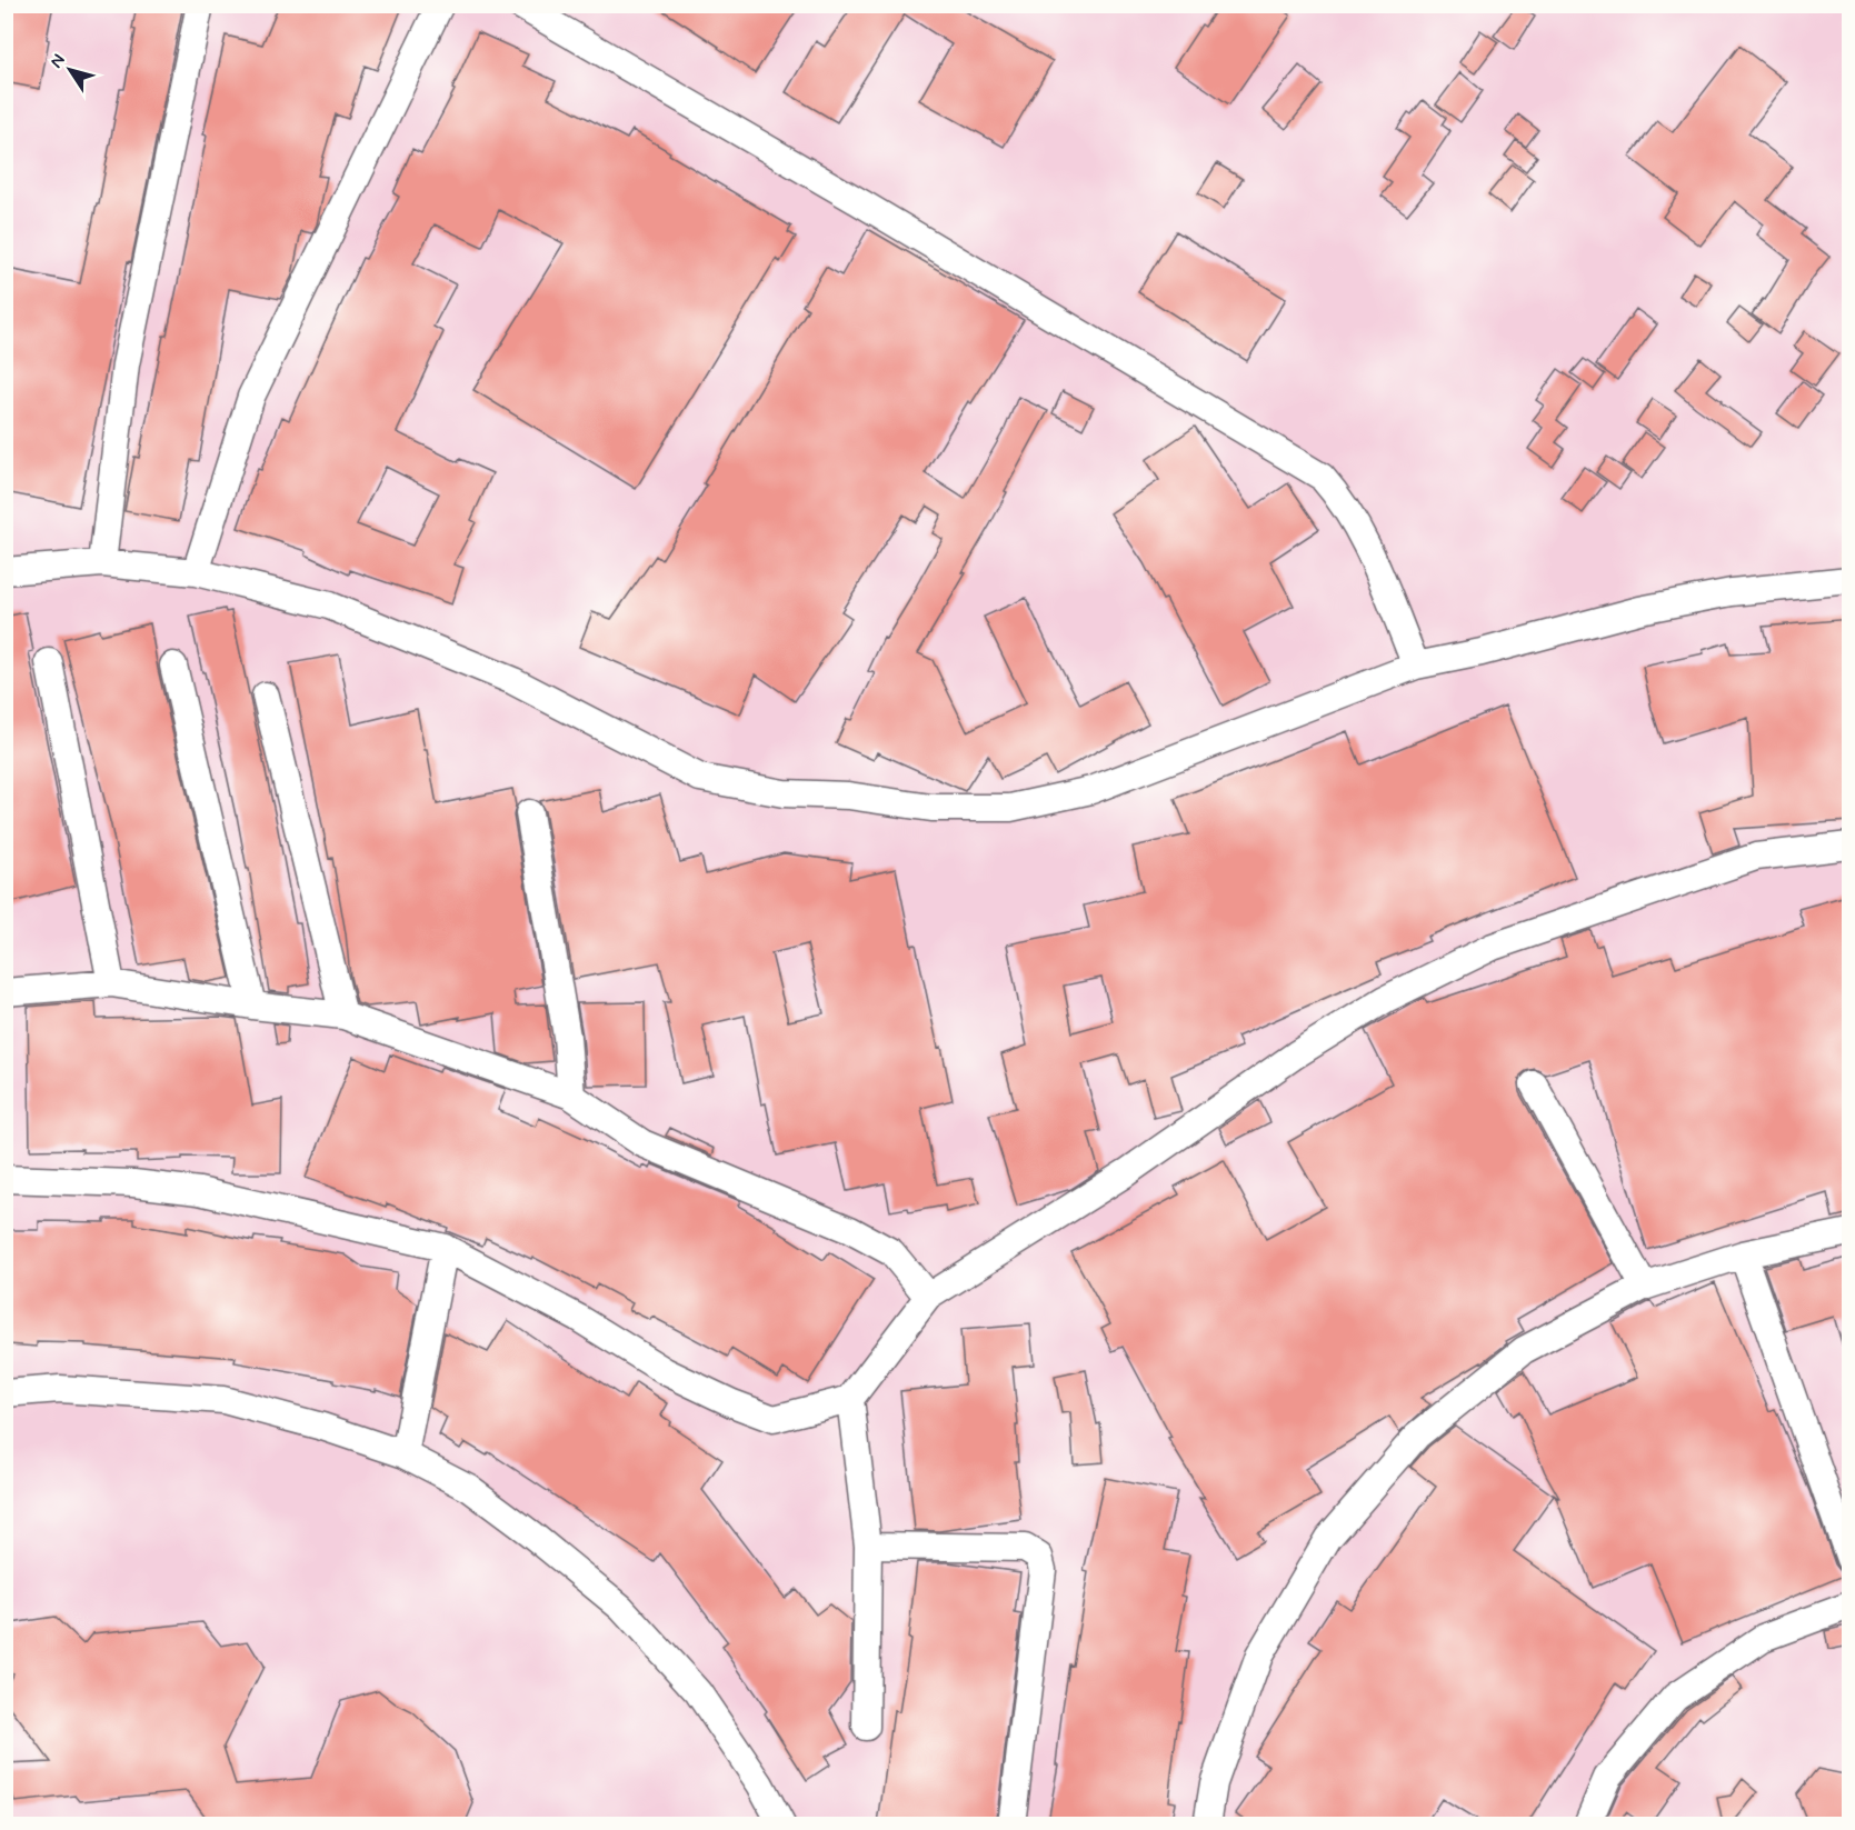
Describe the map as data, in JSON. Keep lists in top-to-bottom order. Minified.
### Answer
{"north":"top left"}
